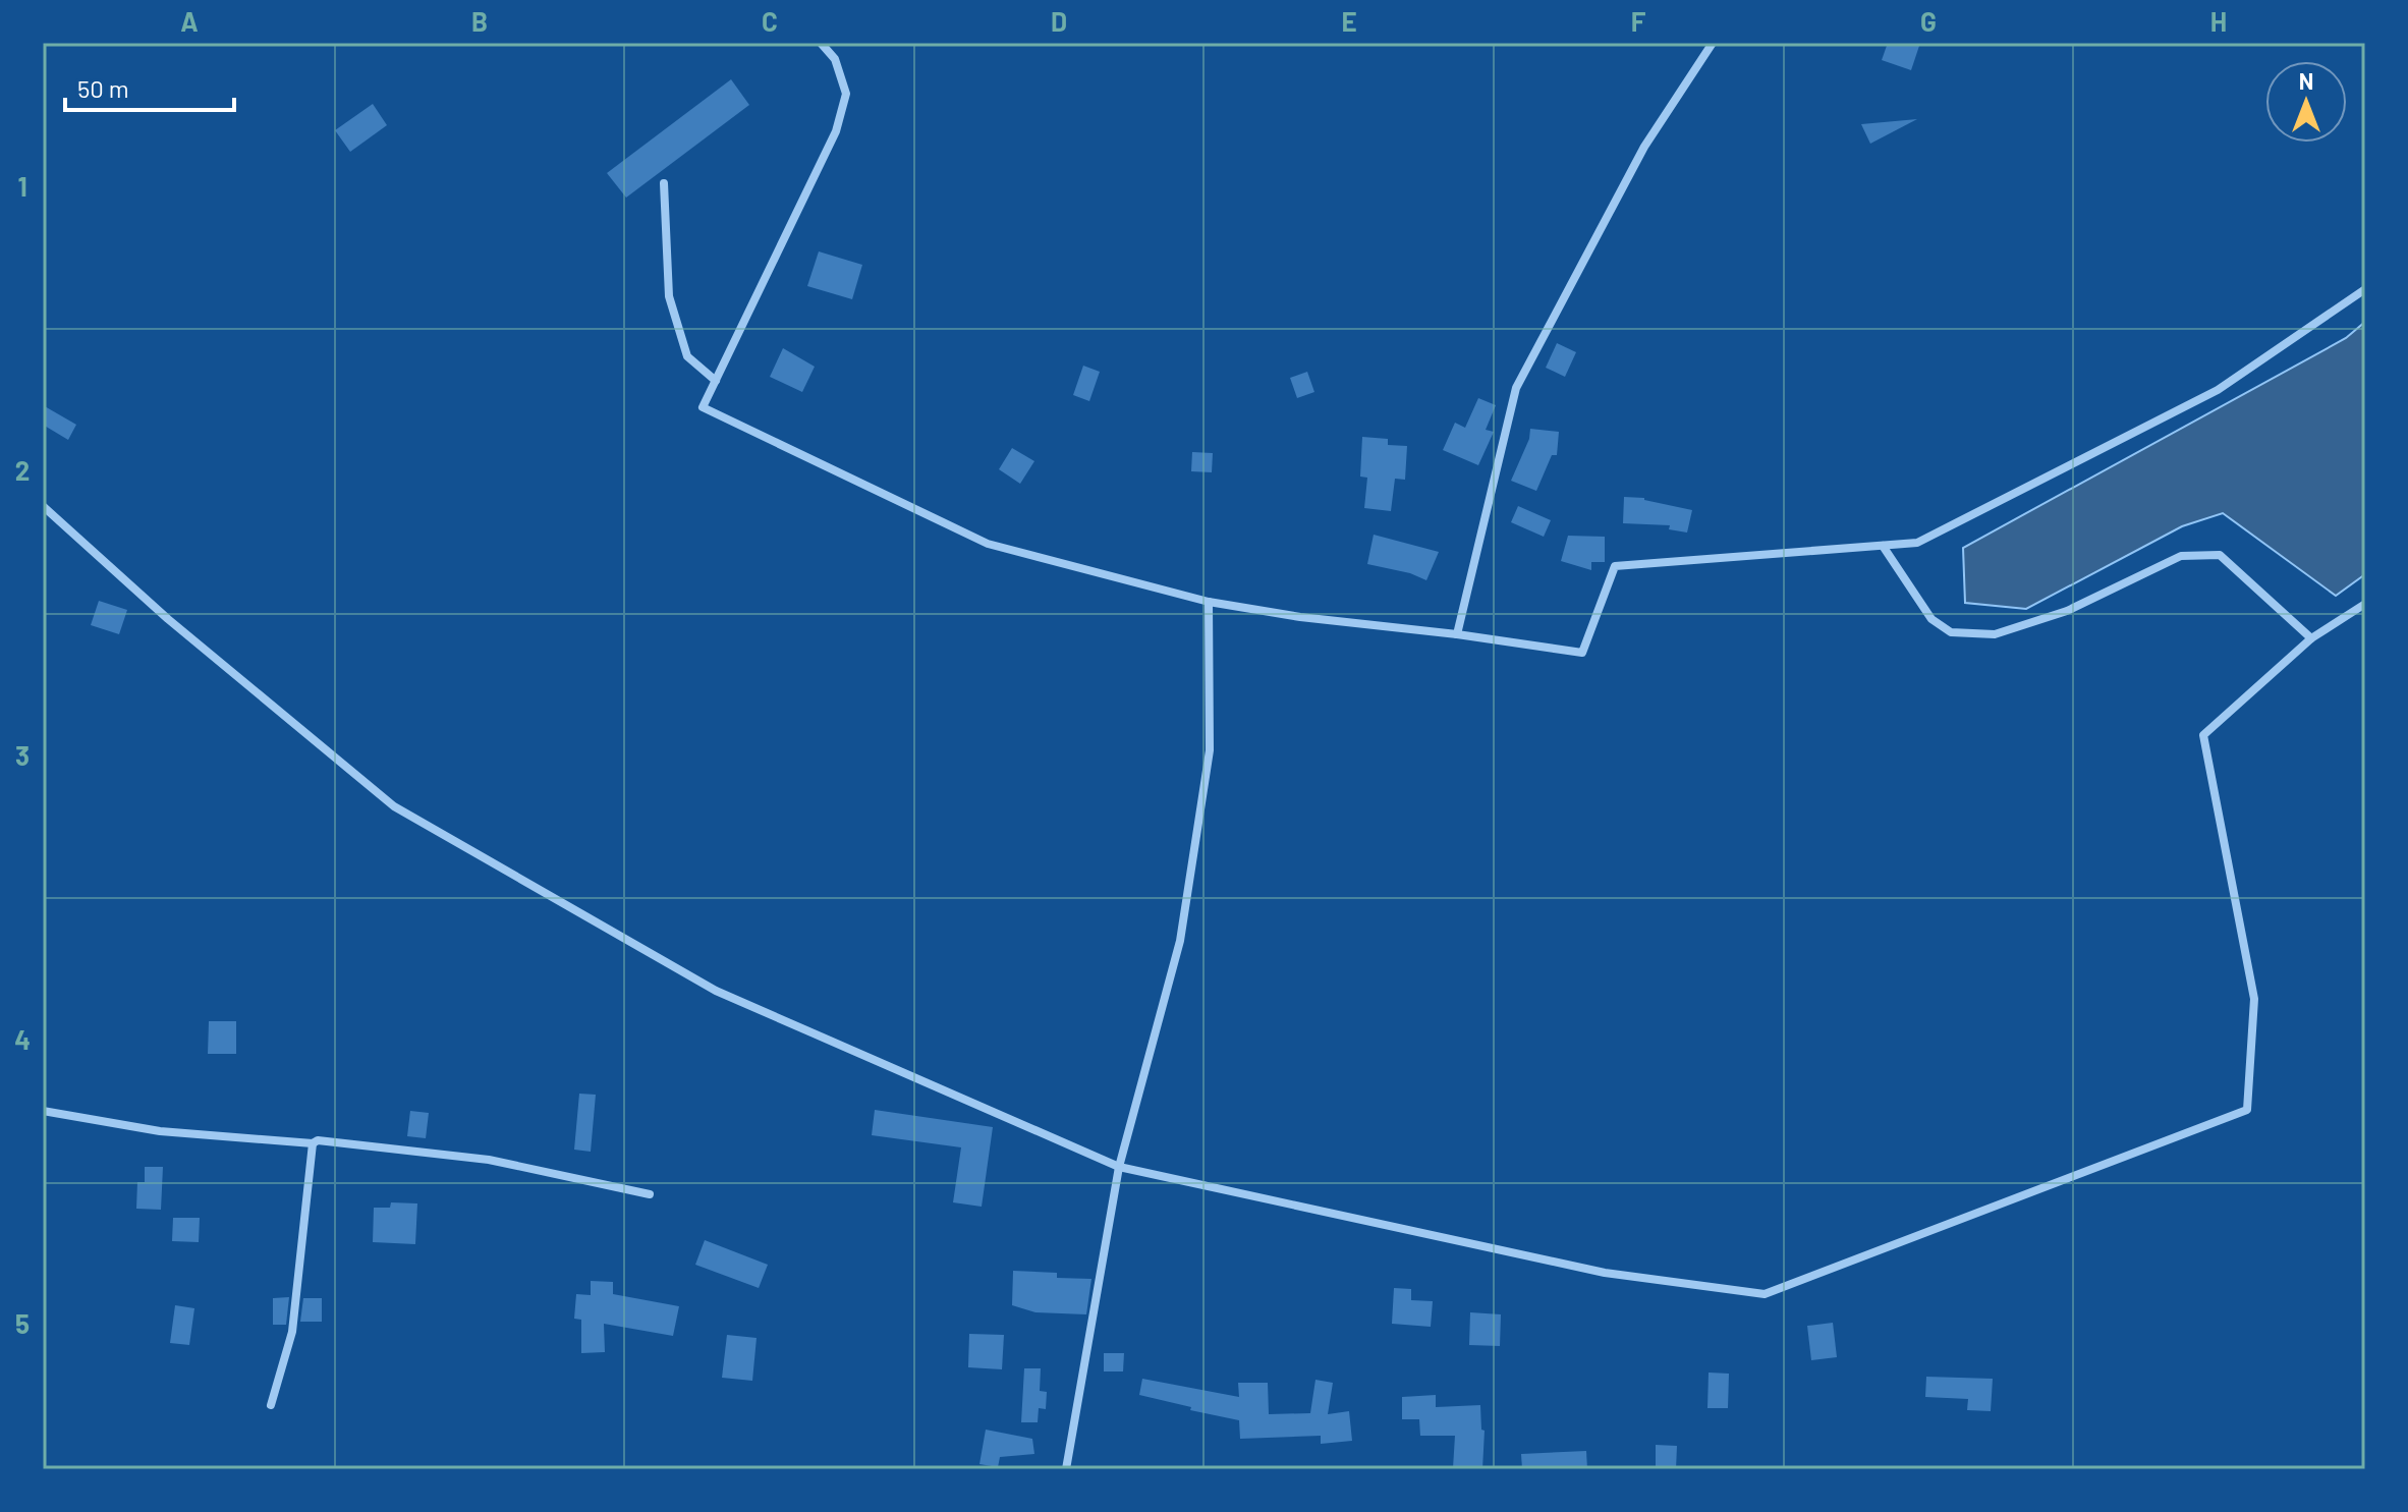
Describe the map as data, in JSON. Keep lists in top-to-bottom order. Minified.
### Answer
{"scale_bar":"50 m","north":"top","grid":{"columns":["A","B","C","D","E","F","G","H"],"rows":["1","2","3","4","5"]}}
